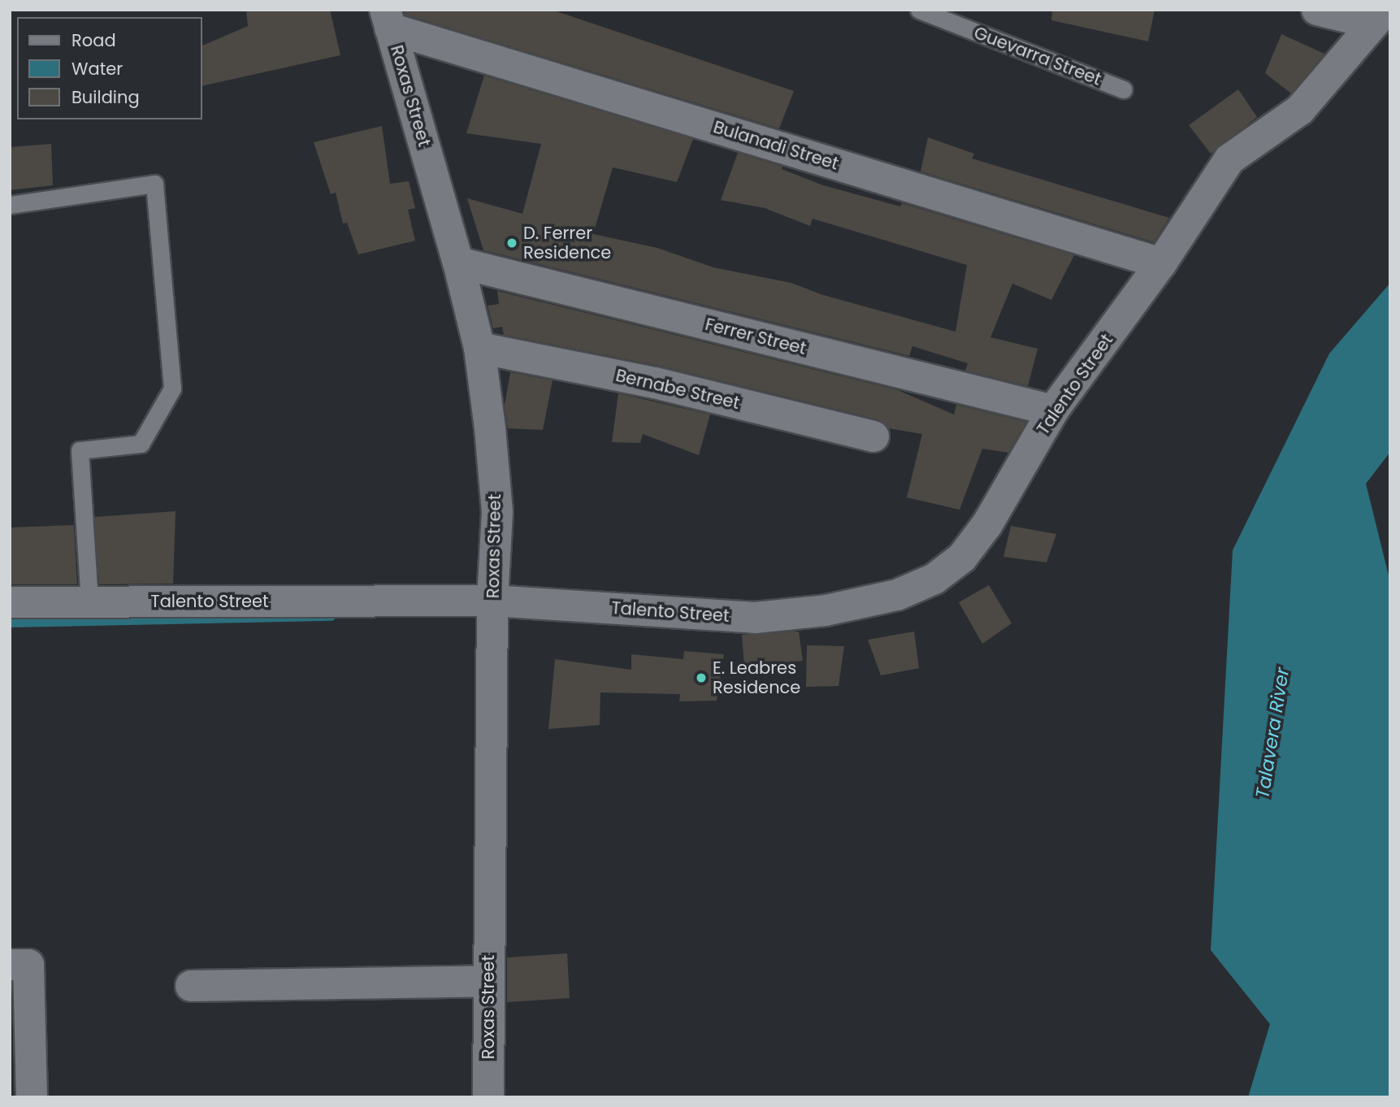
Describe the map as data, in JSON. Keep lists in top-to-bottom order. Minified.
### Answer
{"streets":{"street":["Roxas Street","Bulanadi Street","Ferrer Street","Talento Street","Bernabe Street"],"lane":["Guevarra Street"]},"crossings":[["Roxas Street","Bulanadi Street"],["Roxas Street","Ferrer Street"],["Roxas Street","Talento Street"],["Roxas Street","Bernabe Street"],["Bulanadi Street","Talento Street"],["Ferrer Street","Talento Street"]],"water":["Talavera River"],"places":["D. Ferrer Residence","E. Leabres Residence"],"legend":["Road","Water","Building"]}
